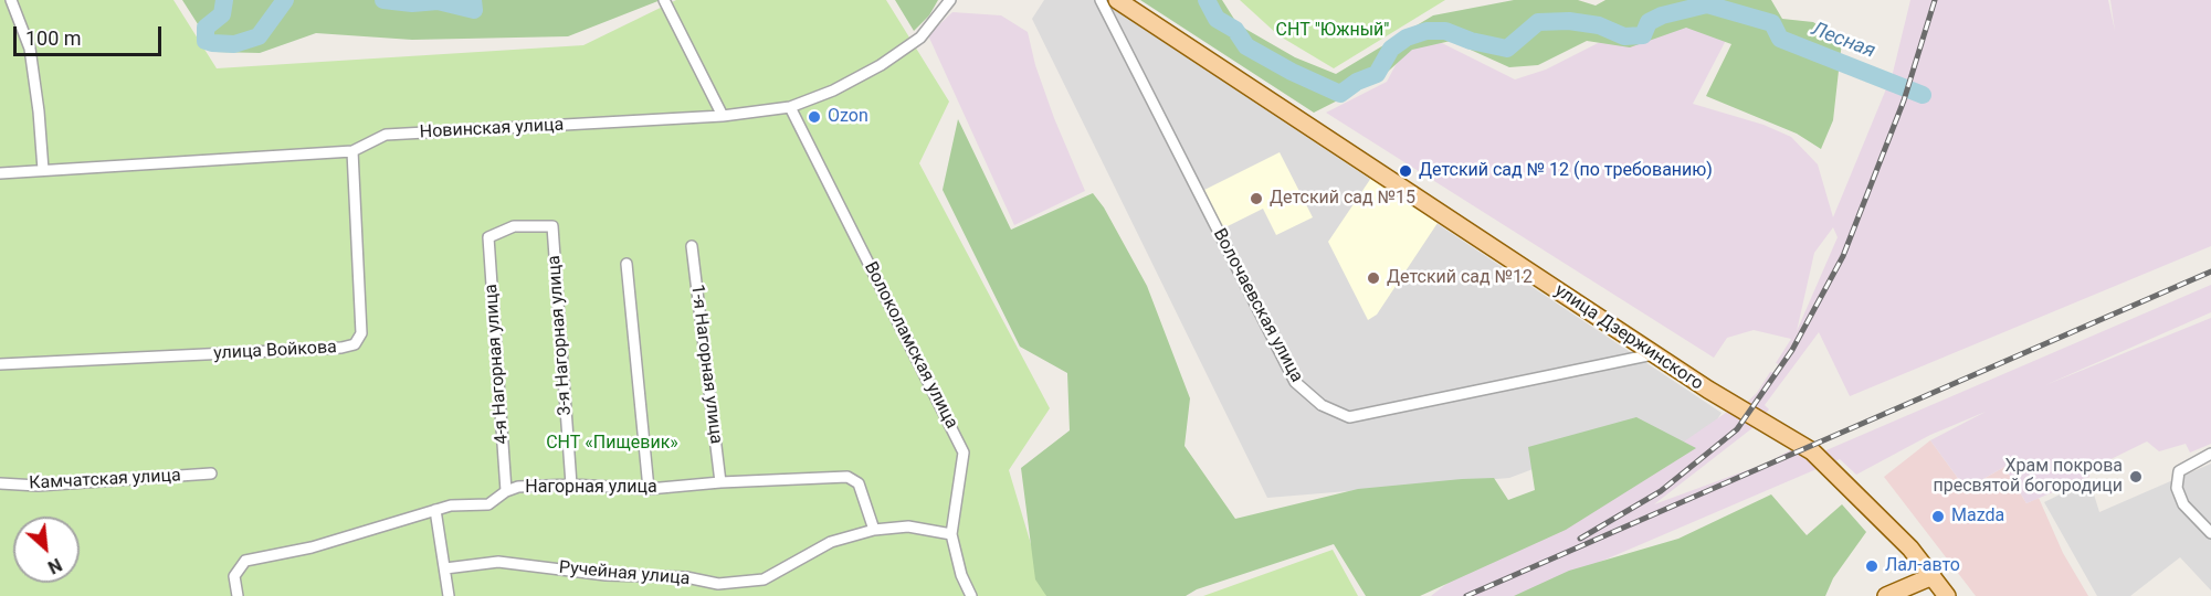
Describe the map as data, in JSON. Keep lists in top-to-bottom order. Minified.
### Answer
{"streets":{"main road":["улица Дзержинского"],"street":["Новинская улица","Волочаевская улица","3-я Нагорная улица","Волоколамская улица","улица Войкова","4-я Нагорная улица","1-я Нагорная улица","Камчатская улица","Нагорная улица","Ручейная улица"]},"crossings":[["Новинская улица","Волоколамская улица"],["Новинская улица","улица Войкова"],["Волочаевская улица","улица Дзержинского"],["3-я Нагорная улица","4-я Нагорная улица"],["3-я Нагорная улица","Нагорная улица"],["Волоколамская улица","Ручейная улица"],["4-я Нагорная улица","Нагорная улица"],["1-я Нагорная улица","Нагорная улица"],["Нагорная улица","Ручейная улица"]],"water":["Лесная"],"parks":["СНТ \"Южный\"","СНТ «Пищевик»"],"places":["Ozon","Детский сад № 12 (по требованию)","Детский сад №15","Детский сад №12","Храм покрова пресвятой богородици","Mazda","Лал-авто"],"scale_bar":"100 m","north":"bottom right"}
